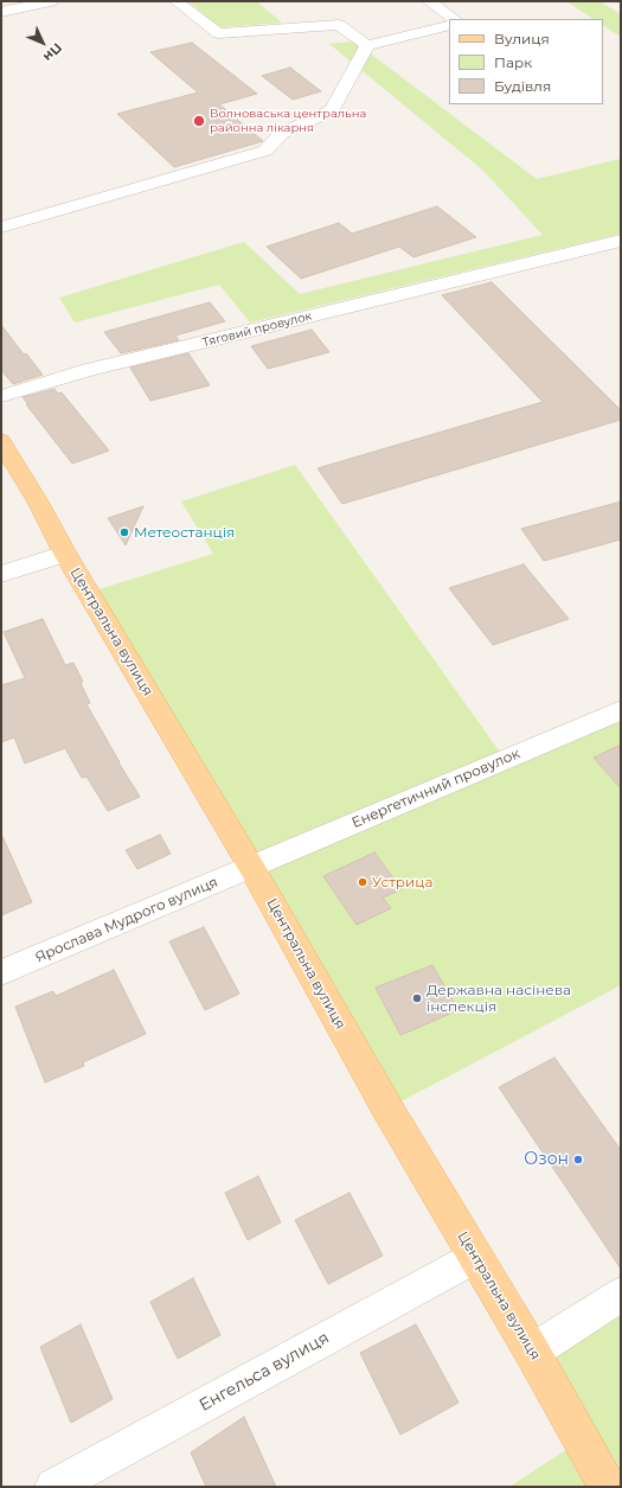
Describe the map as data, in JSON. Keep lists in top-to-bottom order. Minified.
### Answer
{"streets":{"main road":["Центральна вулиця"],"street":["Тяговий провулок","Енергетичний провулок","Ярослава Мудрого вулиця","Енгельса вулиця"]},"crossings":[["Центральна вулиця","Енергетичний провулок"],["Центральна вулиця","Ярослава Мудрого вулиця"],["Центральна вулиця","Енгельса вулиця"],["Енергетичний провулок","Ярослава Мудрого вулиця"]],"places":["Волноваська центральна районна лікарня","Метеостанція","Устрица","Державна насiнева iнспекцiя","Озон"],"legend":["Вулиця","Парк","Будівля"],"north":"bottom right"}
